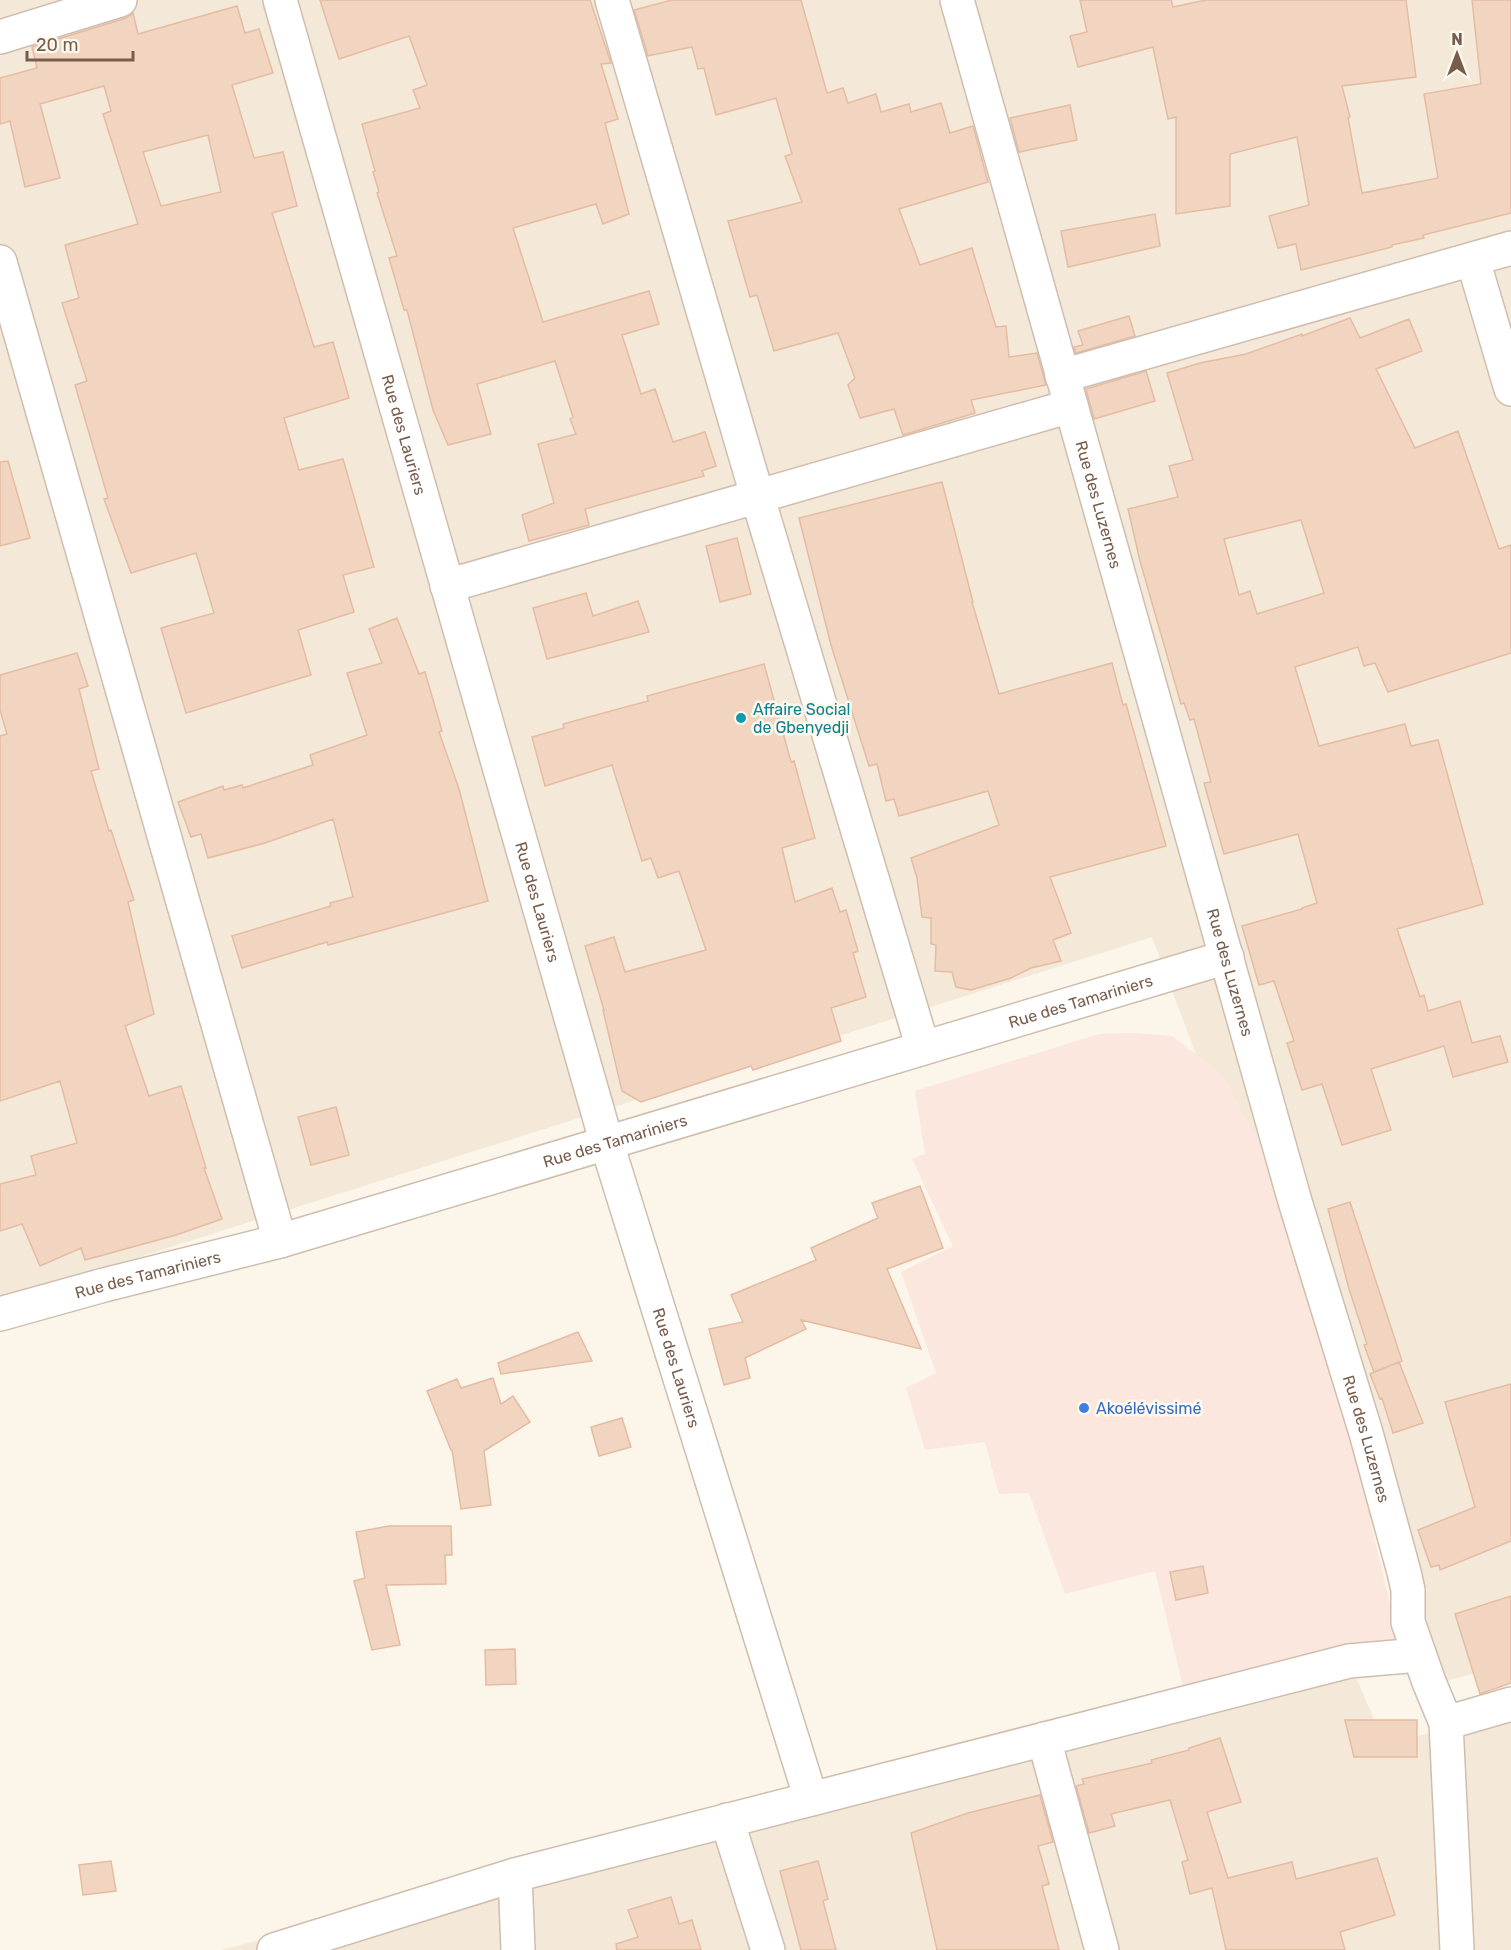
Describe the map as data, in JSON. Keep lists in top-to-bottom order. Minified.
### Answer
{"streets":{"street":["Rue des Lauriers","Rue des Luzernes","Rue des Tamariniers"]},"crossings":[["Rue des Lauriers","Rue des Tamariniers"],["Rue des Luzernes","Rue des Tamariniers"]],"places":["Affaire Social de Gbenyedji","Akoélévissimé"],"scale_bar":"20 m","north":"top"}
